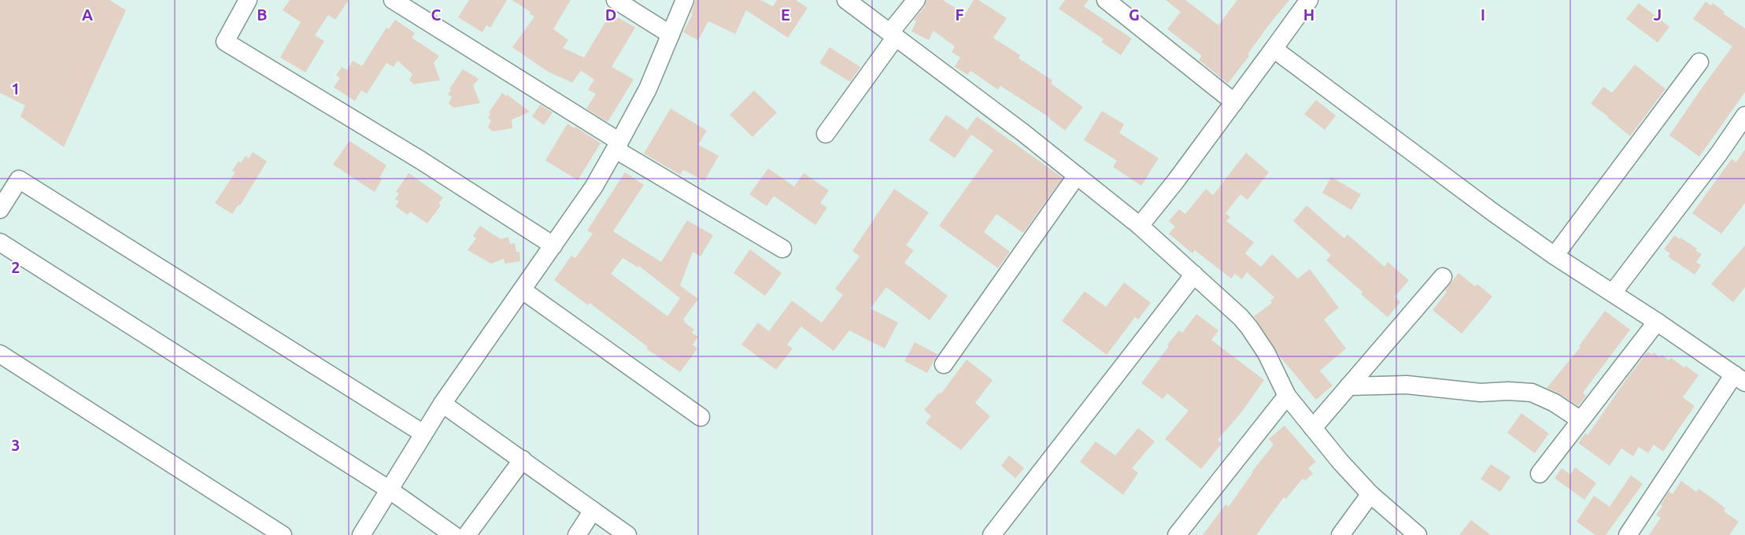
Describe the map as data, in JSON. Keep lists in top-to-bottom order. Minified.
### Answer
{"grid":{"columns":["A","B","C","D","E","F","G","H","I","J"],"rows":["1","2","3"]}}
